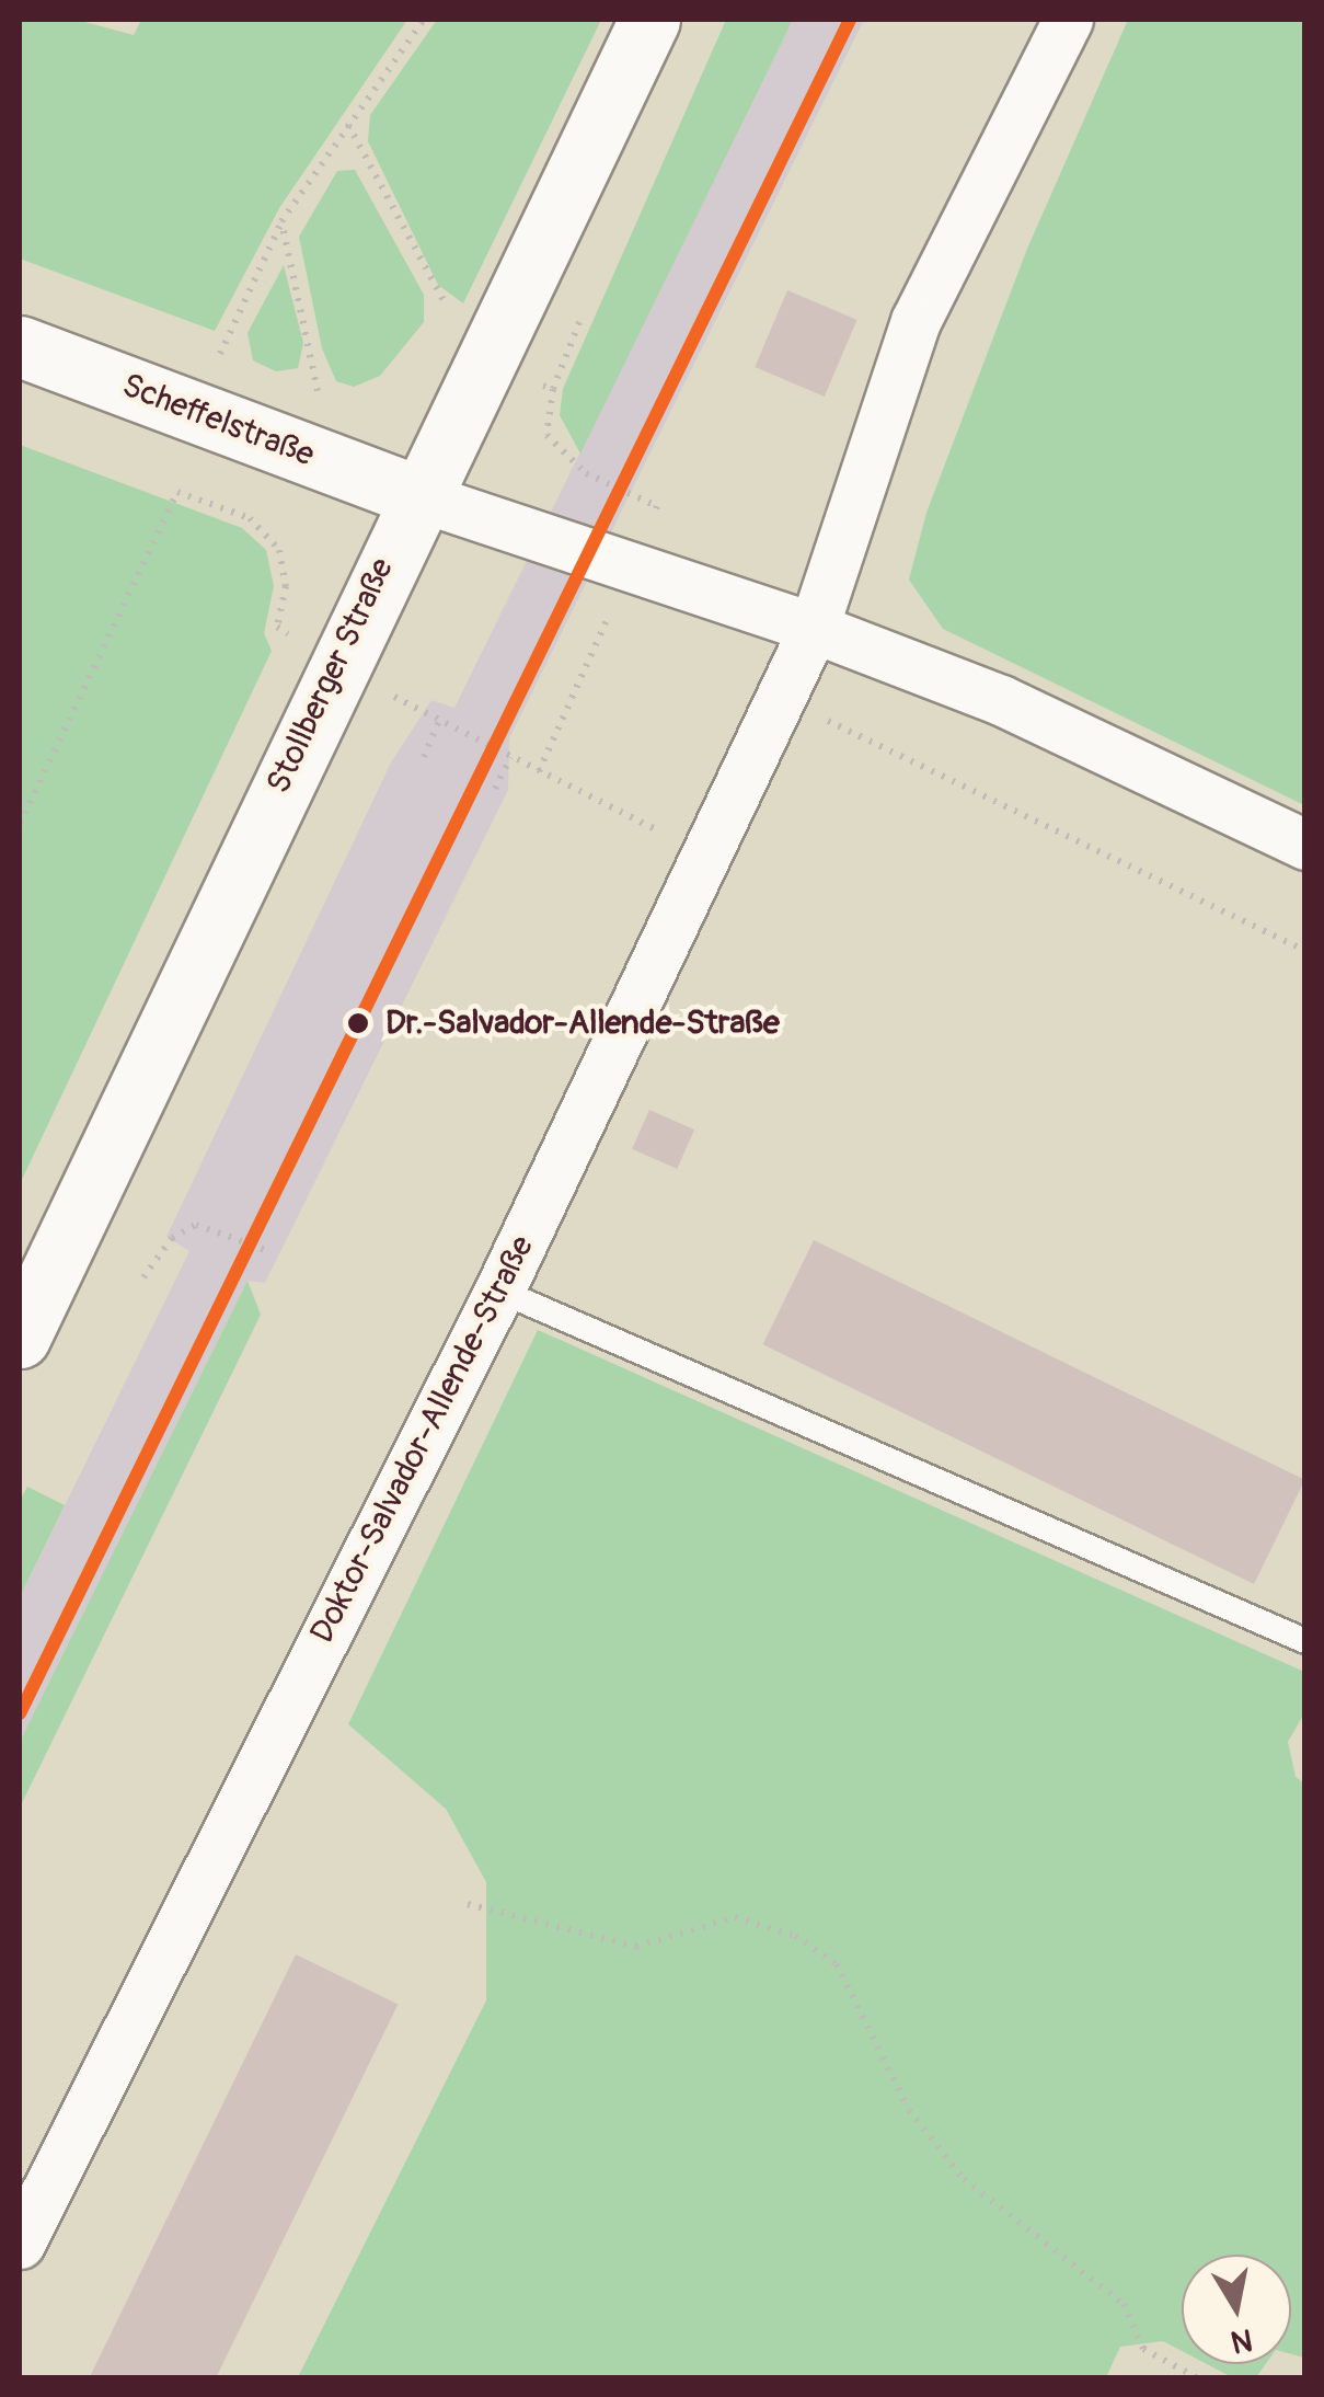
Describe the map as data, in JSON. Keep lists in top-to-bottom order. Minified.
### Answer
{"streets":{"main road":["Scheffelstraße","Stollberger Straße"],"street":["Doktor-Salvador-Allende-Straße"]},"crossings":[["Scheffelstraße","Stollberger Straße"]],"places":["Dr.-Salvador-Allende-Straße"],"north":"bottom"}
